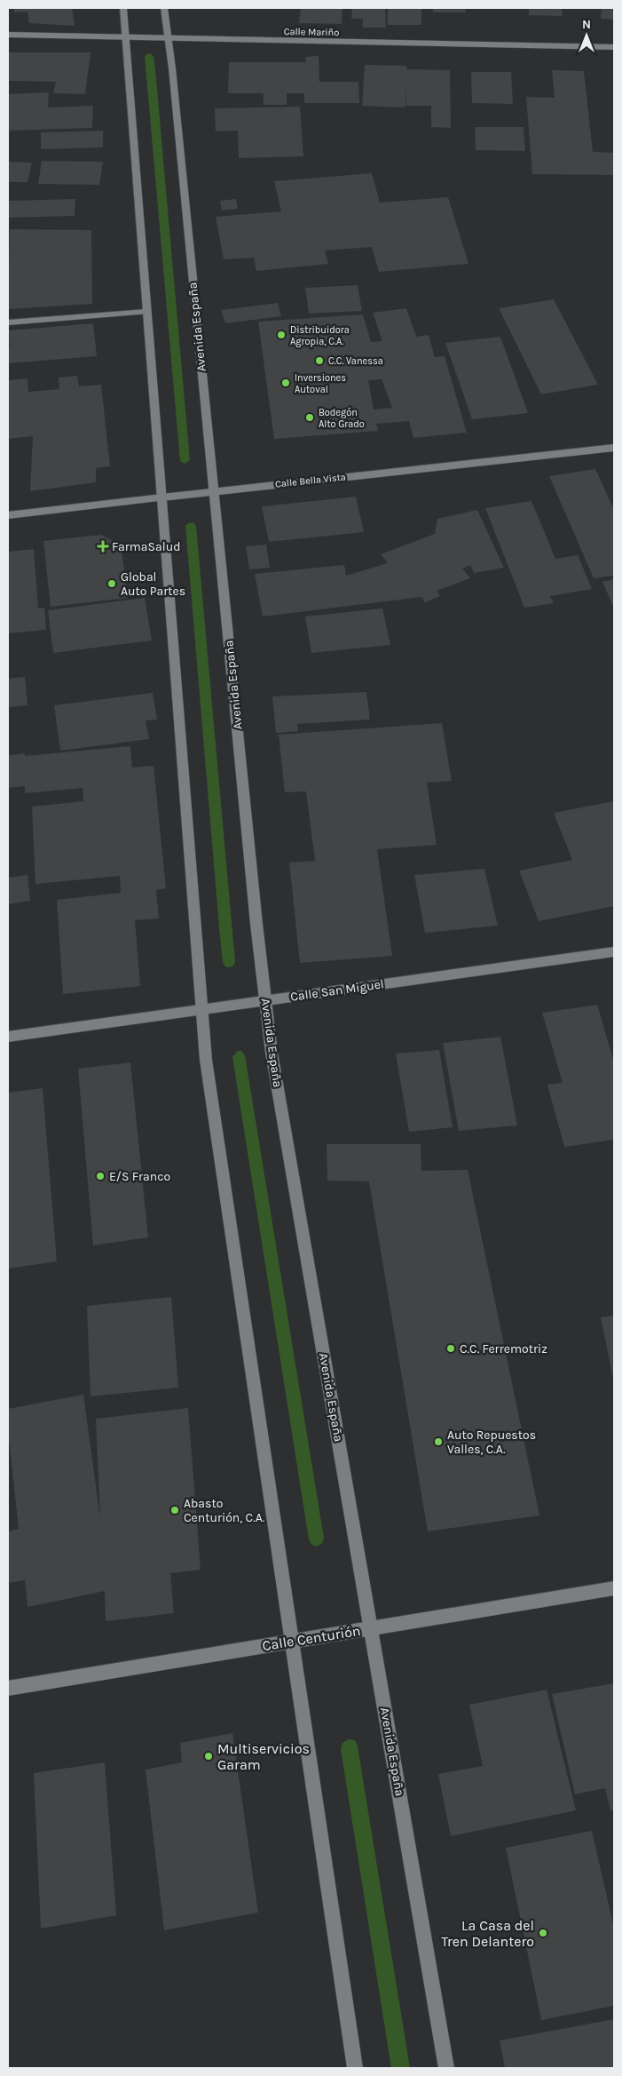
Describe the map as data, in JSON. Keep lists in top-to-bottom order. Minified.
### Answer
{"streets":{"main road":["Calle Mariño","Avenida España","Calle Bella Vista","Calle San Miguel","Calle Centurión"]},"crossings":[["Calle Mariño","Avenida España"],["Avenida España","Calle Bella Vista"],["Avenida España","Calle San Miguel"],["Avenida España","Calle Centurión"]],"places":{"other":["Distribuidora Agropia, C.A.","C.C. Vanessa","Inversiones Autoval","Bodegón Alto Grado","Global Auto Partes","E/S Franco","C.C. Ferremotriz","Auto Repuestos Valles, C.A.","Abasto Centurión, C.A.","Multiservicios Garam","La Casa del Tren Delantero"],"health":["FarmaSalud"]},"north":"top"}
